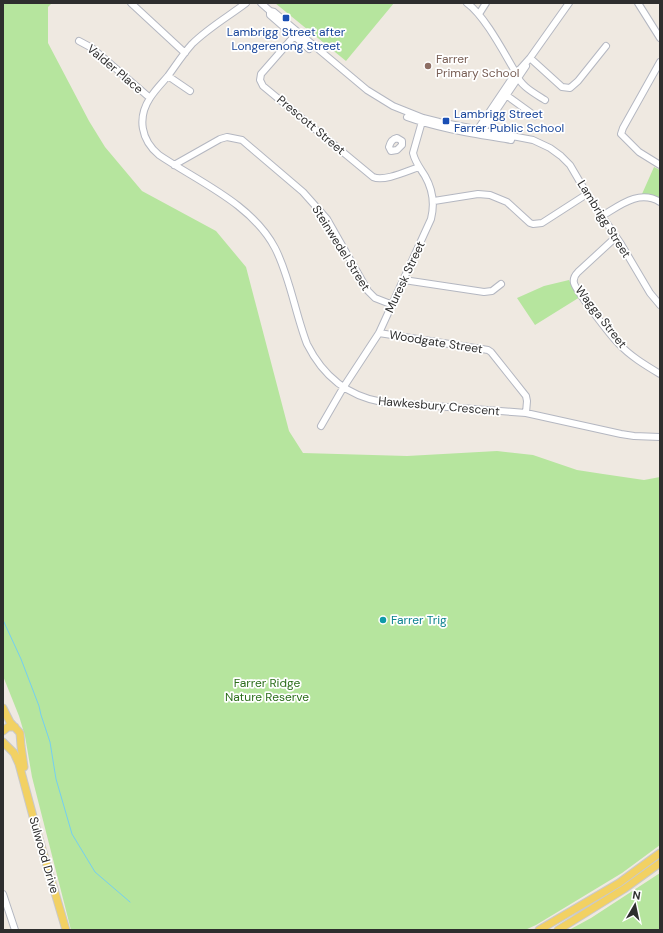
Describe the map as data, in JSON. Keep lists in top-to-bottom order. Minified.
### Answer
{"streets":{"main road":["Sulwood Drive"],"street":["Valder Place","Prescott Street","Lambrigg Street","Steinwedel Street","Muresk Street","Wagga Street","Woodgate Street","Hawkesbury Crescent"]},"crossings":[["Valder Place","Hawkesbury Crescent"],["Prescott Street","Lambrigg Street"],["Prescott Street","Muresk Street"],["Lambrigg Street","Wagga Street"],["Steinwedel Street","Muresk Street"],["Steinwedel Street","Hawkesbury Crescent"],["Muresk Street","Woodgate Street"],["Muresk Street","Hawkesbury Crescent"],["Woodgate Street","Hawkesbury Crescent"]],"parks":["Farrer Ridge Nature Reserve"],"places":{"transit":["Lambrigg Street after Longerenong Street","Lambrigg Street Farrer Public School"],"other":["Farrer Primary School","Farrer Trig"]},"north":"top"}
